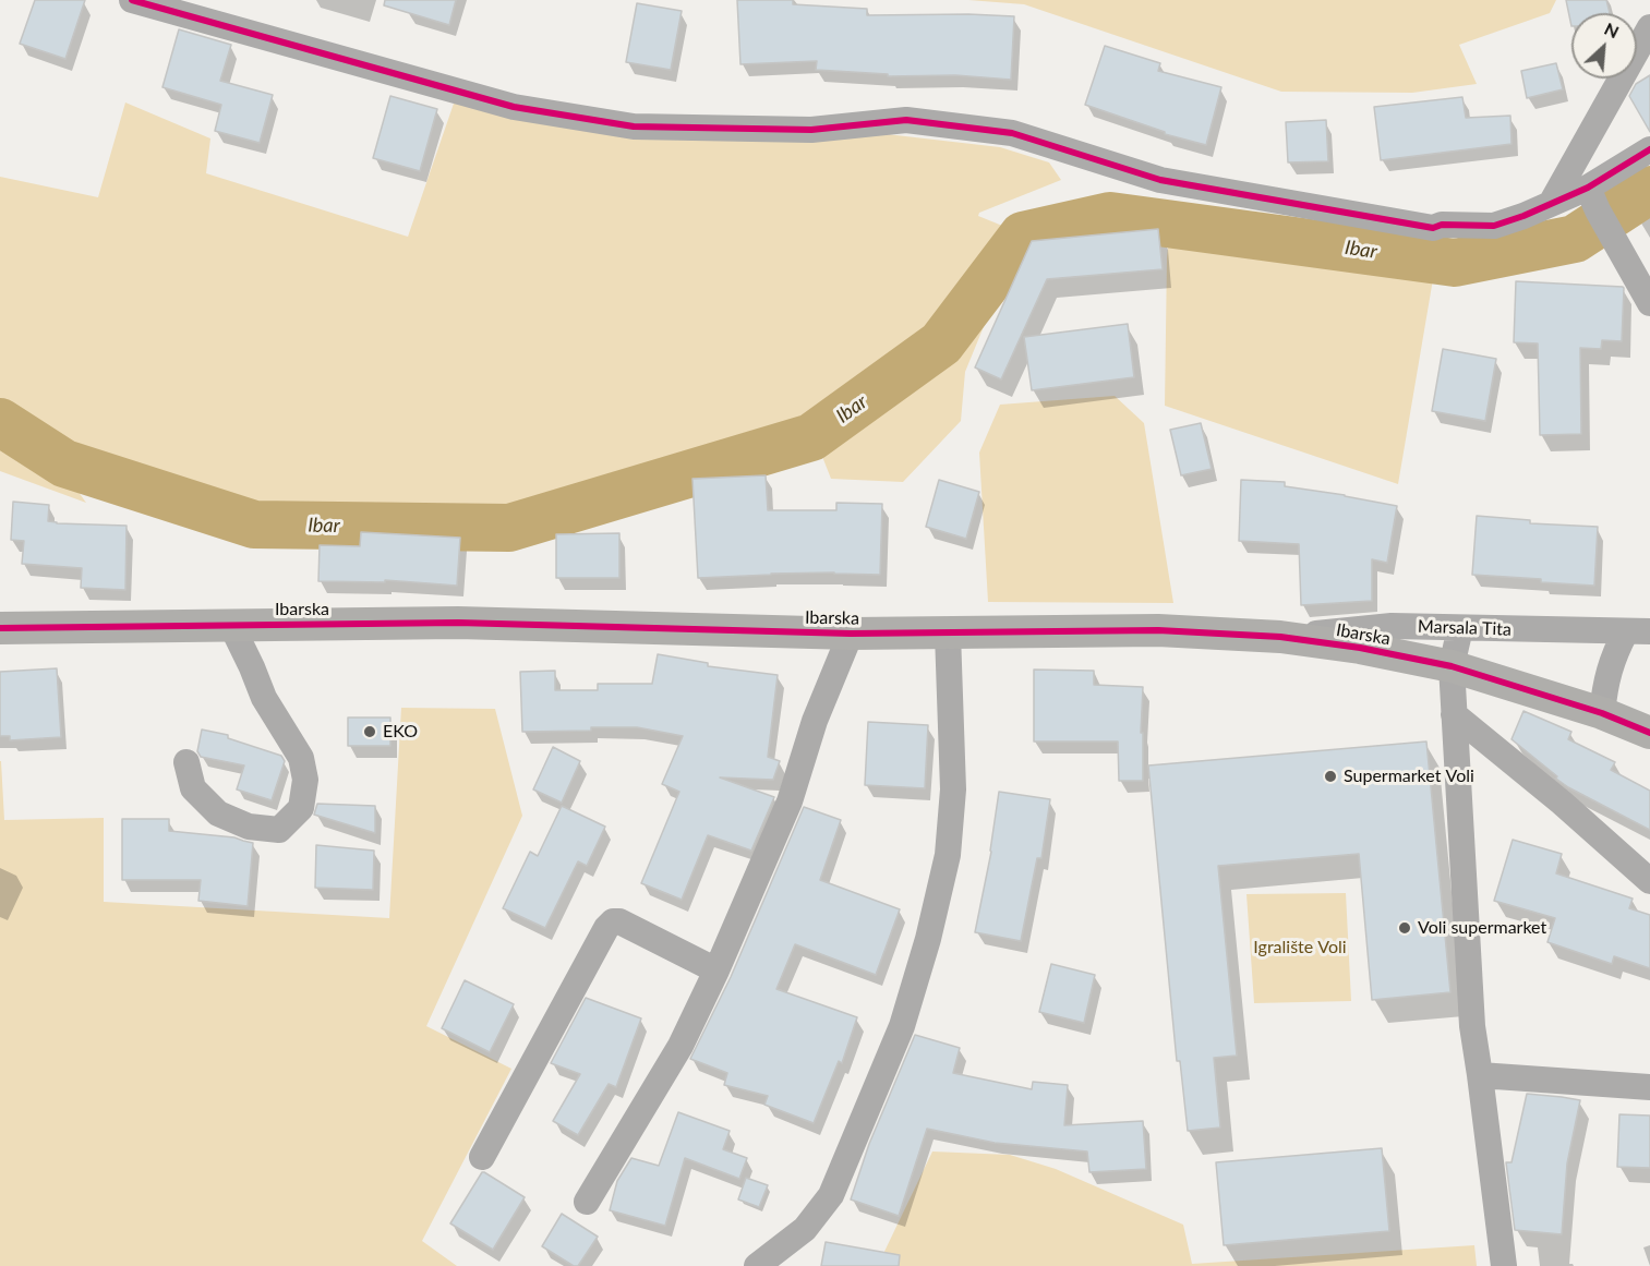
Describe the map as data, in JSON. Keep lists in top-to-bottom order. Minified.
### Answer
{"streets":{"main road":["Ibarska"],"street":["Marsala Tita"]},"crossings":[["Ibarska","Marsala Tita"]],"water":["Ibar"],"parks":["Igralište Voli"],"places":["EKO","Supermarket Voli","Voli supermarket"],"north":"top right"}
